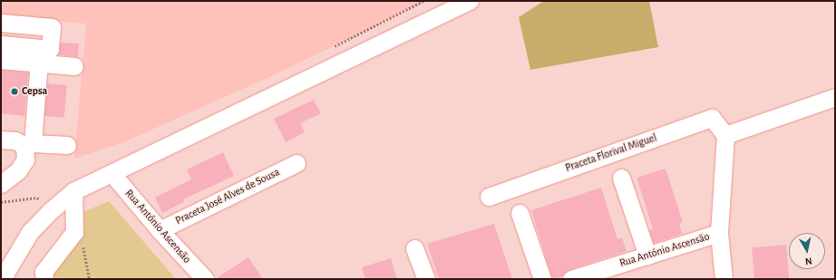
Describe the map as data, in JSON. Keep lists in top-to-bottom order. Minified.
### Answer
{"streets":{"street":["Praceta Florival Miguel","Praceta José Alves de Sousa","Rua António Ascensão"]},"crossings":[["Praceta Florival Miguel","Rua António Ascensão"],["Praceta José Alves de Sousa","Rua António Ascensão"]],"places":["Cepsa"],"north":"bottom"}
